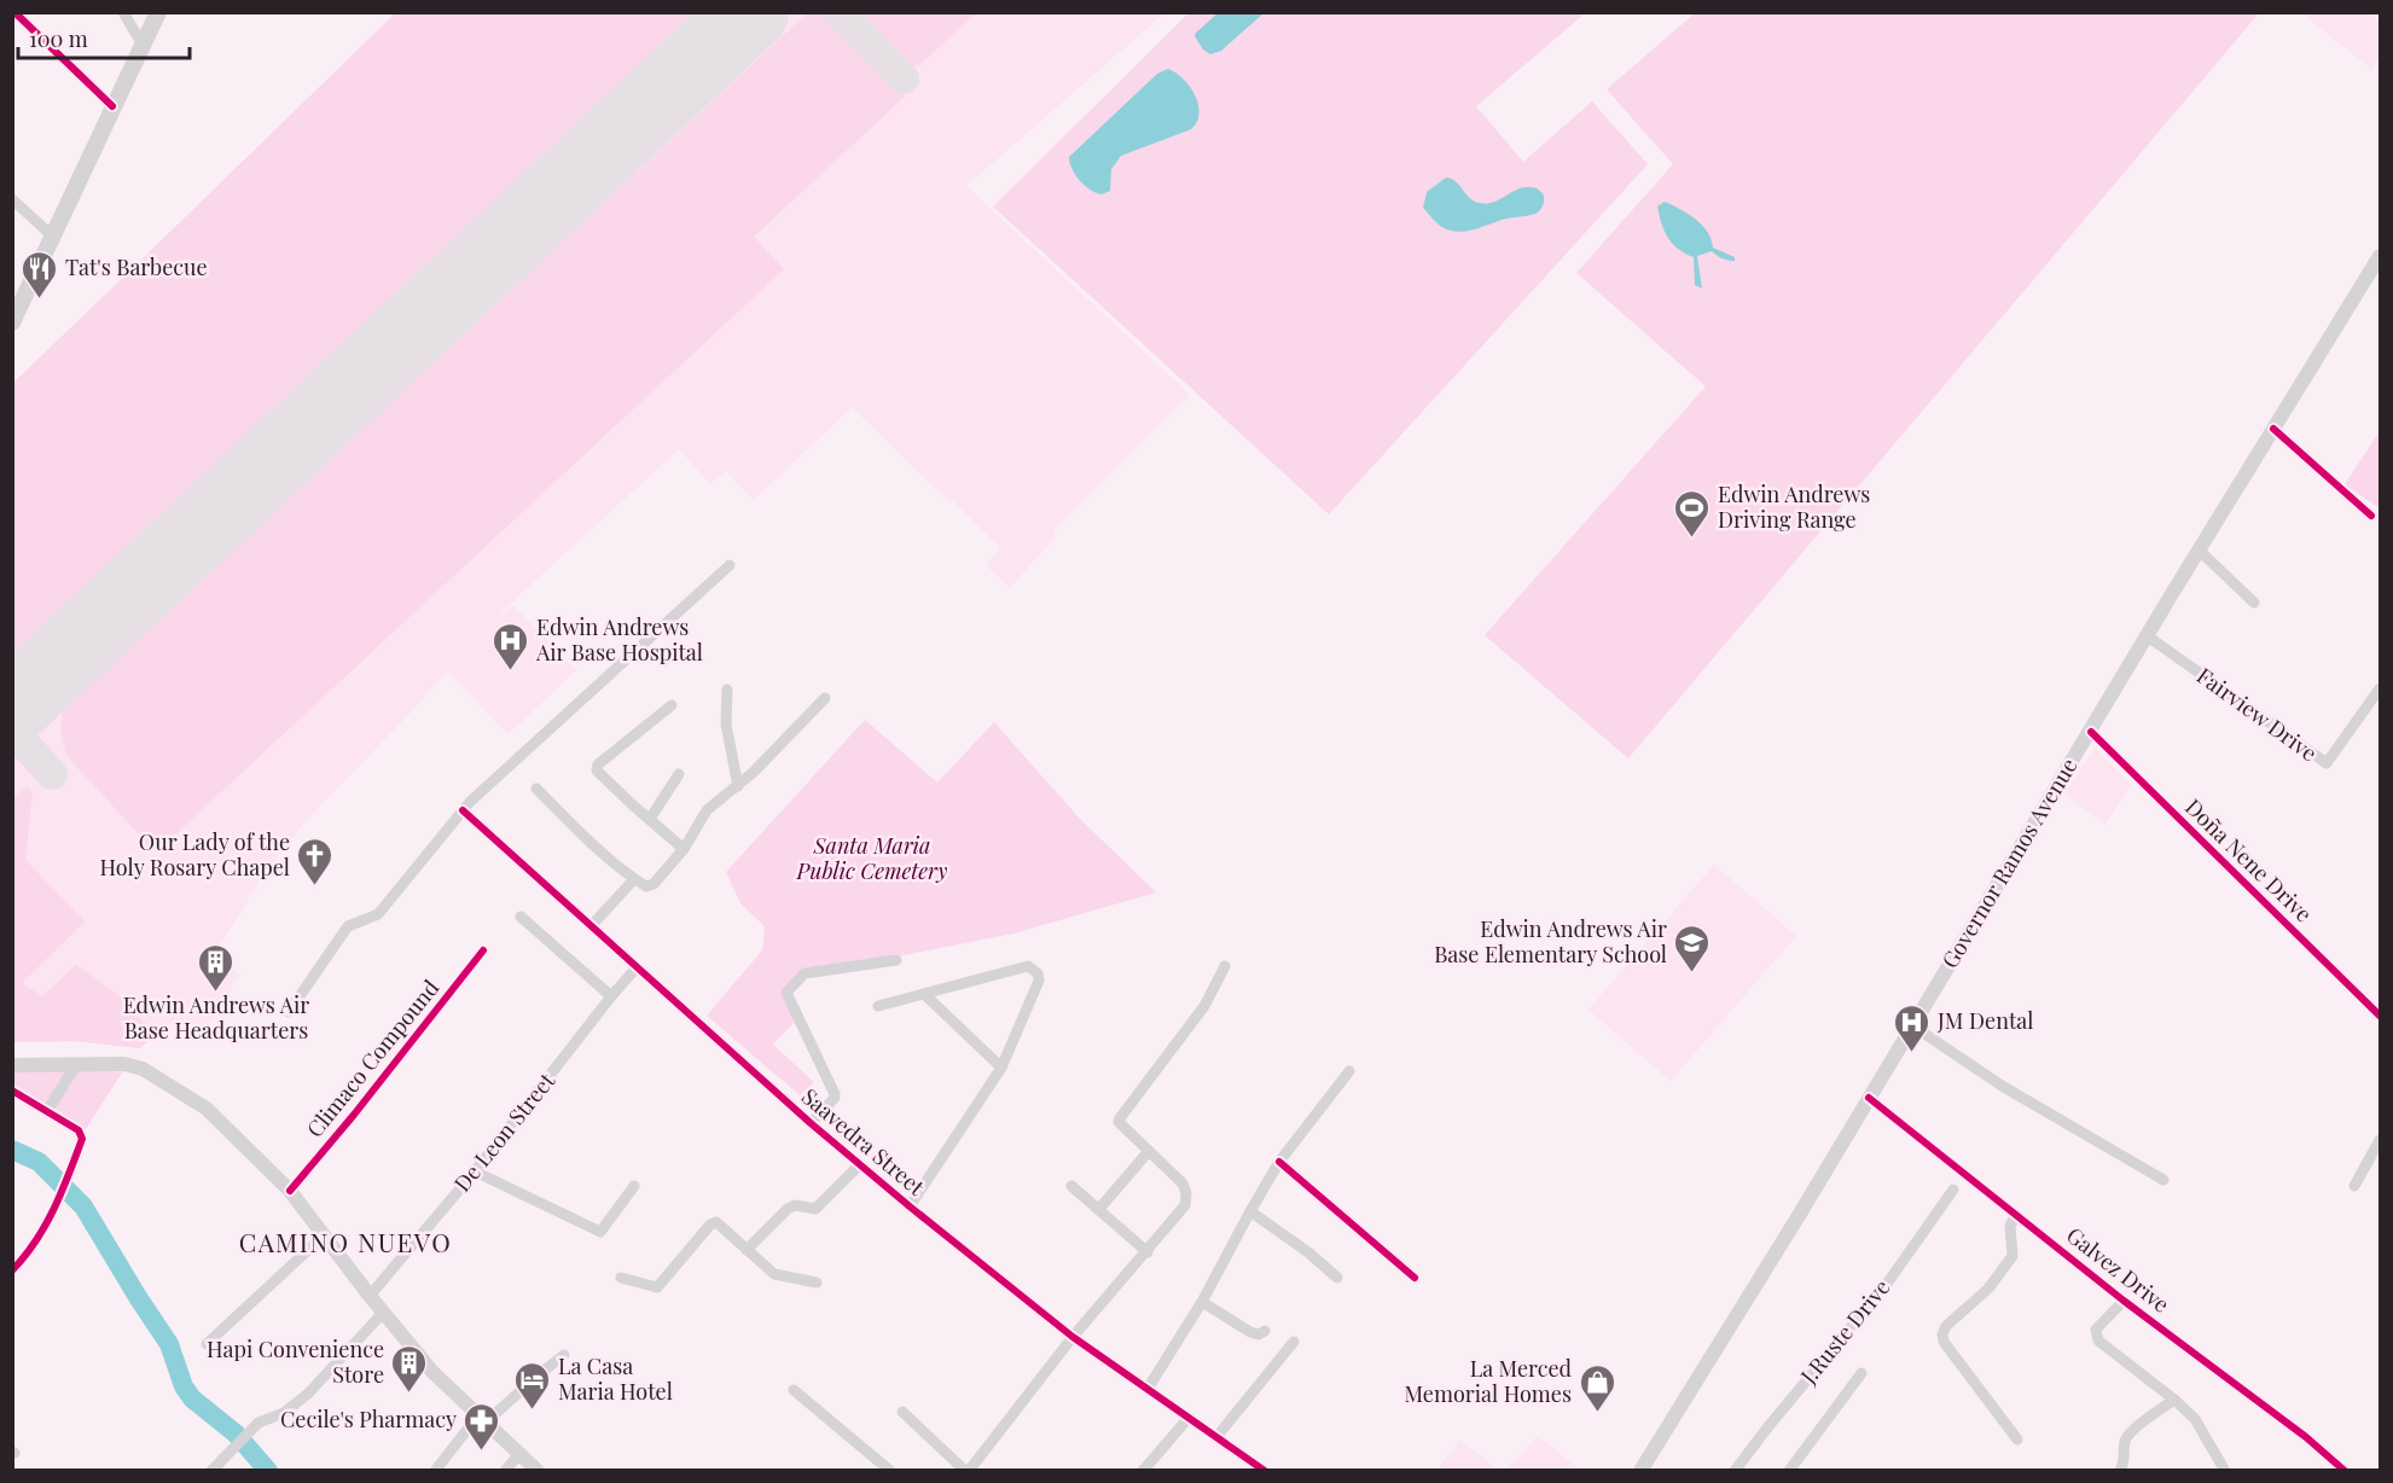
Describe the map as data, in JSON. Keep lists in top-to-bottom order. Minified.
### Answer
{"streets":{"main road":["Governor Ramos Avenue"],"street":["Fairview Drive","Doña Nene Drive","Climaco Compound","De Leon Street","Saavedra Street","Galvez Drive","J.Ruste Drive"]},"crossings":[["Fairview Drive","Governor Ramos Avenue"],["Doña Nene Drive","Governor Ramos Avenue"],["Governor Ramos Avenue","Galvez Drive"],["De Leon Street","Saavedra Street"]],"districts":["CAMINO NUEVO"],"parks":["Santa Maria Public Cemetery"],"places":{"restaurant":["Tat's Barbecue"],"sports":["Edwin Andrews Driving Range"],"hospital":["Edwin Andrews Air Base Hospital","JM Dental"],"church":["Our Lady of the Holy Rosary Chapel"],"school or university":["Edwin Andrews Air Base Elementary School"],"building":["Edwin Andrews Air Base Headquarters","Hapi Convenience Store"],"hotel":["La Casa Maria Hotel"],"shop":["La Merced Memorial Homes"],"pharmacy":["Cecile's Pharmacy"]},"scale_bar":"100 m"}
